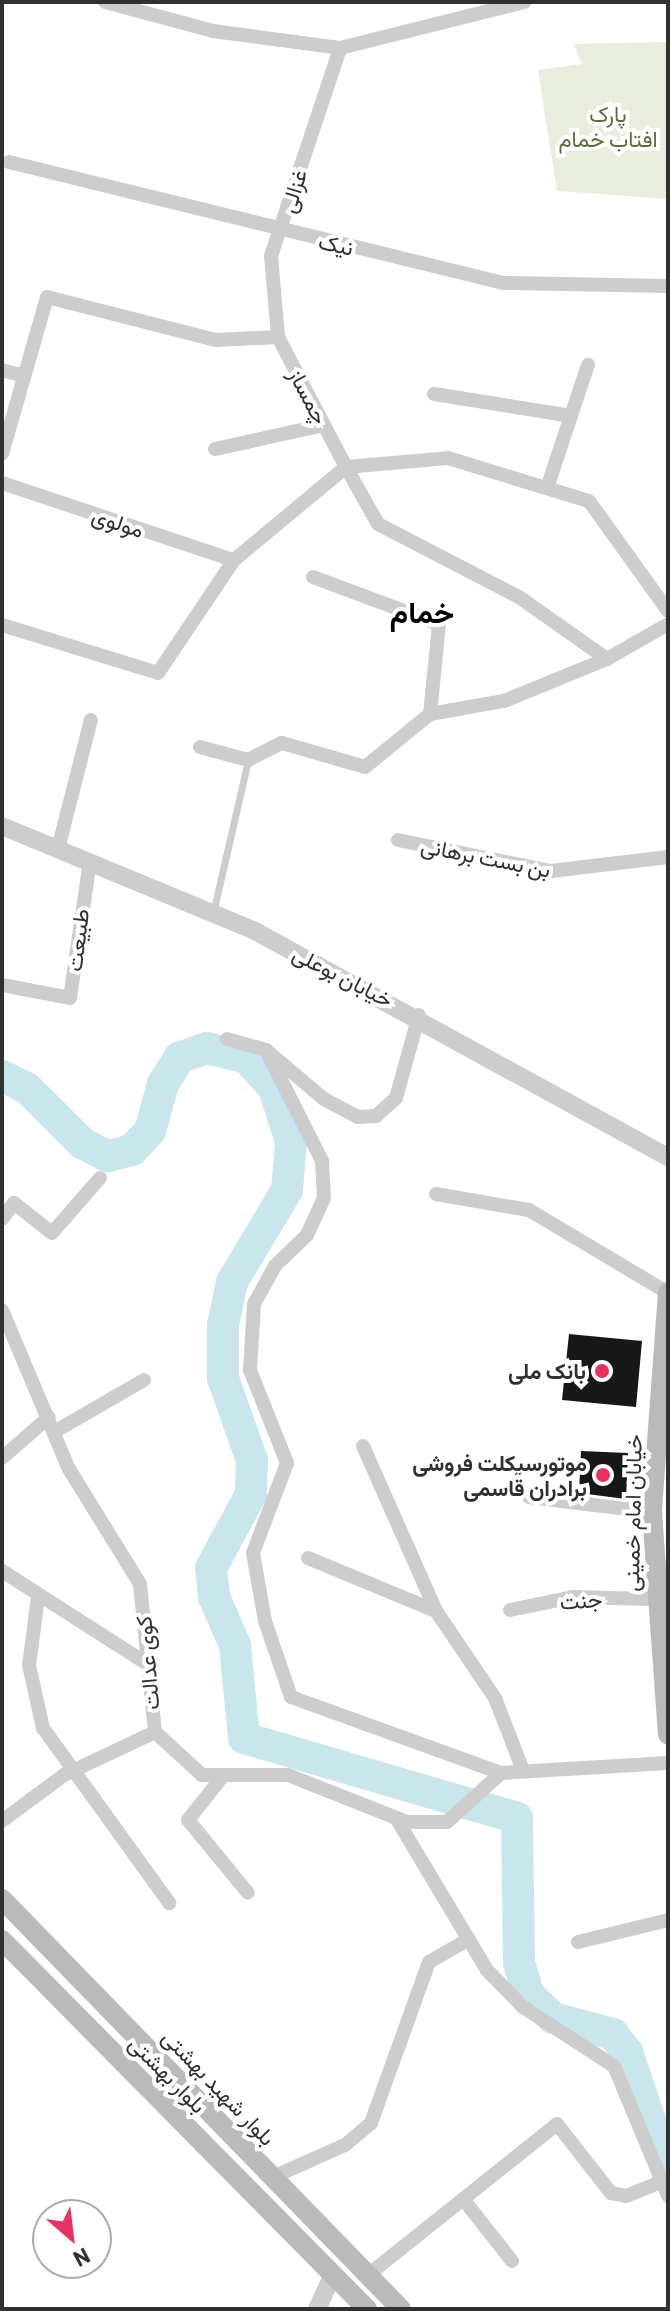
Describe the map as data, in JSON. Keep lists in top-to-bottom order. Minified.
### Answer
{"streets":{"main road":["خیابان امام خمینی","بلوار بهشتی","بلوار شهید بهشتی"],"street":["غزالی","نیک","چمساز","مولوی","بن بست برهانی","طبيعت","خیابان بوعلی","جنت","کوی عدالت"]},"crossings":[["غزالی","نیک"],["غزالی","چمساز"],["طبيعت","خیابان بوعلی"],["خیابان امام خمینی","جنت"]],"districts":["خمام"],"parks":["پارک افتاب خمام"],"places":["بانک ملی","موتورسیکلت فروشی برادران قاسمی"],"north":"bottom right"}
